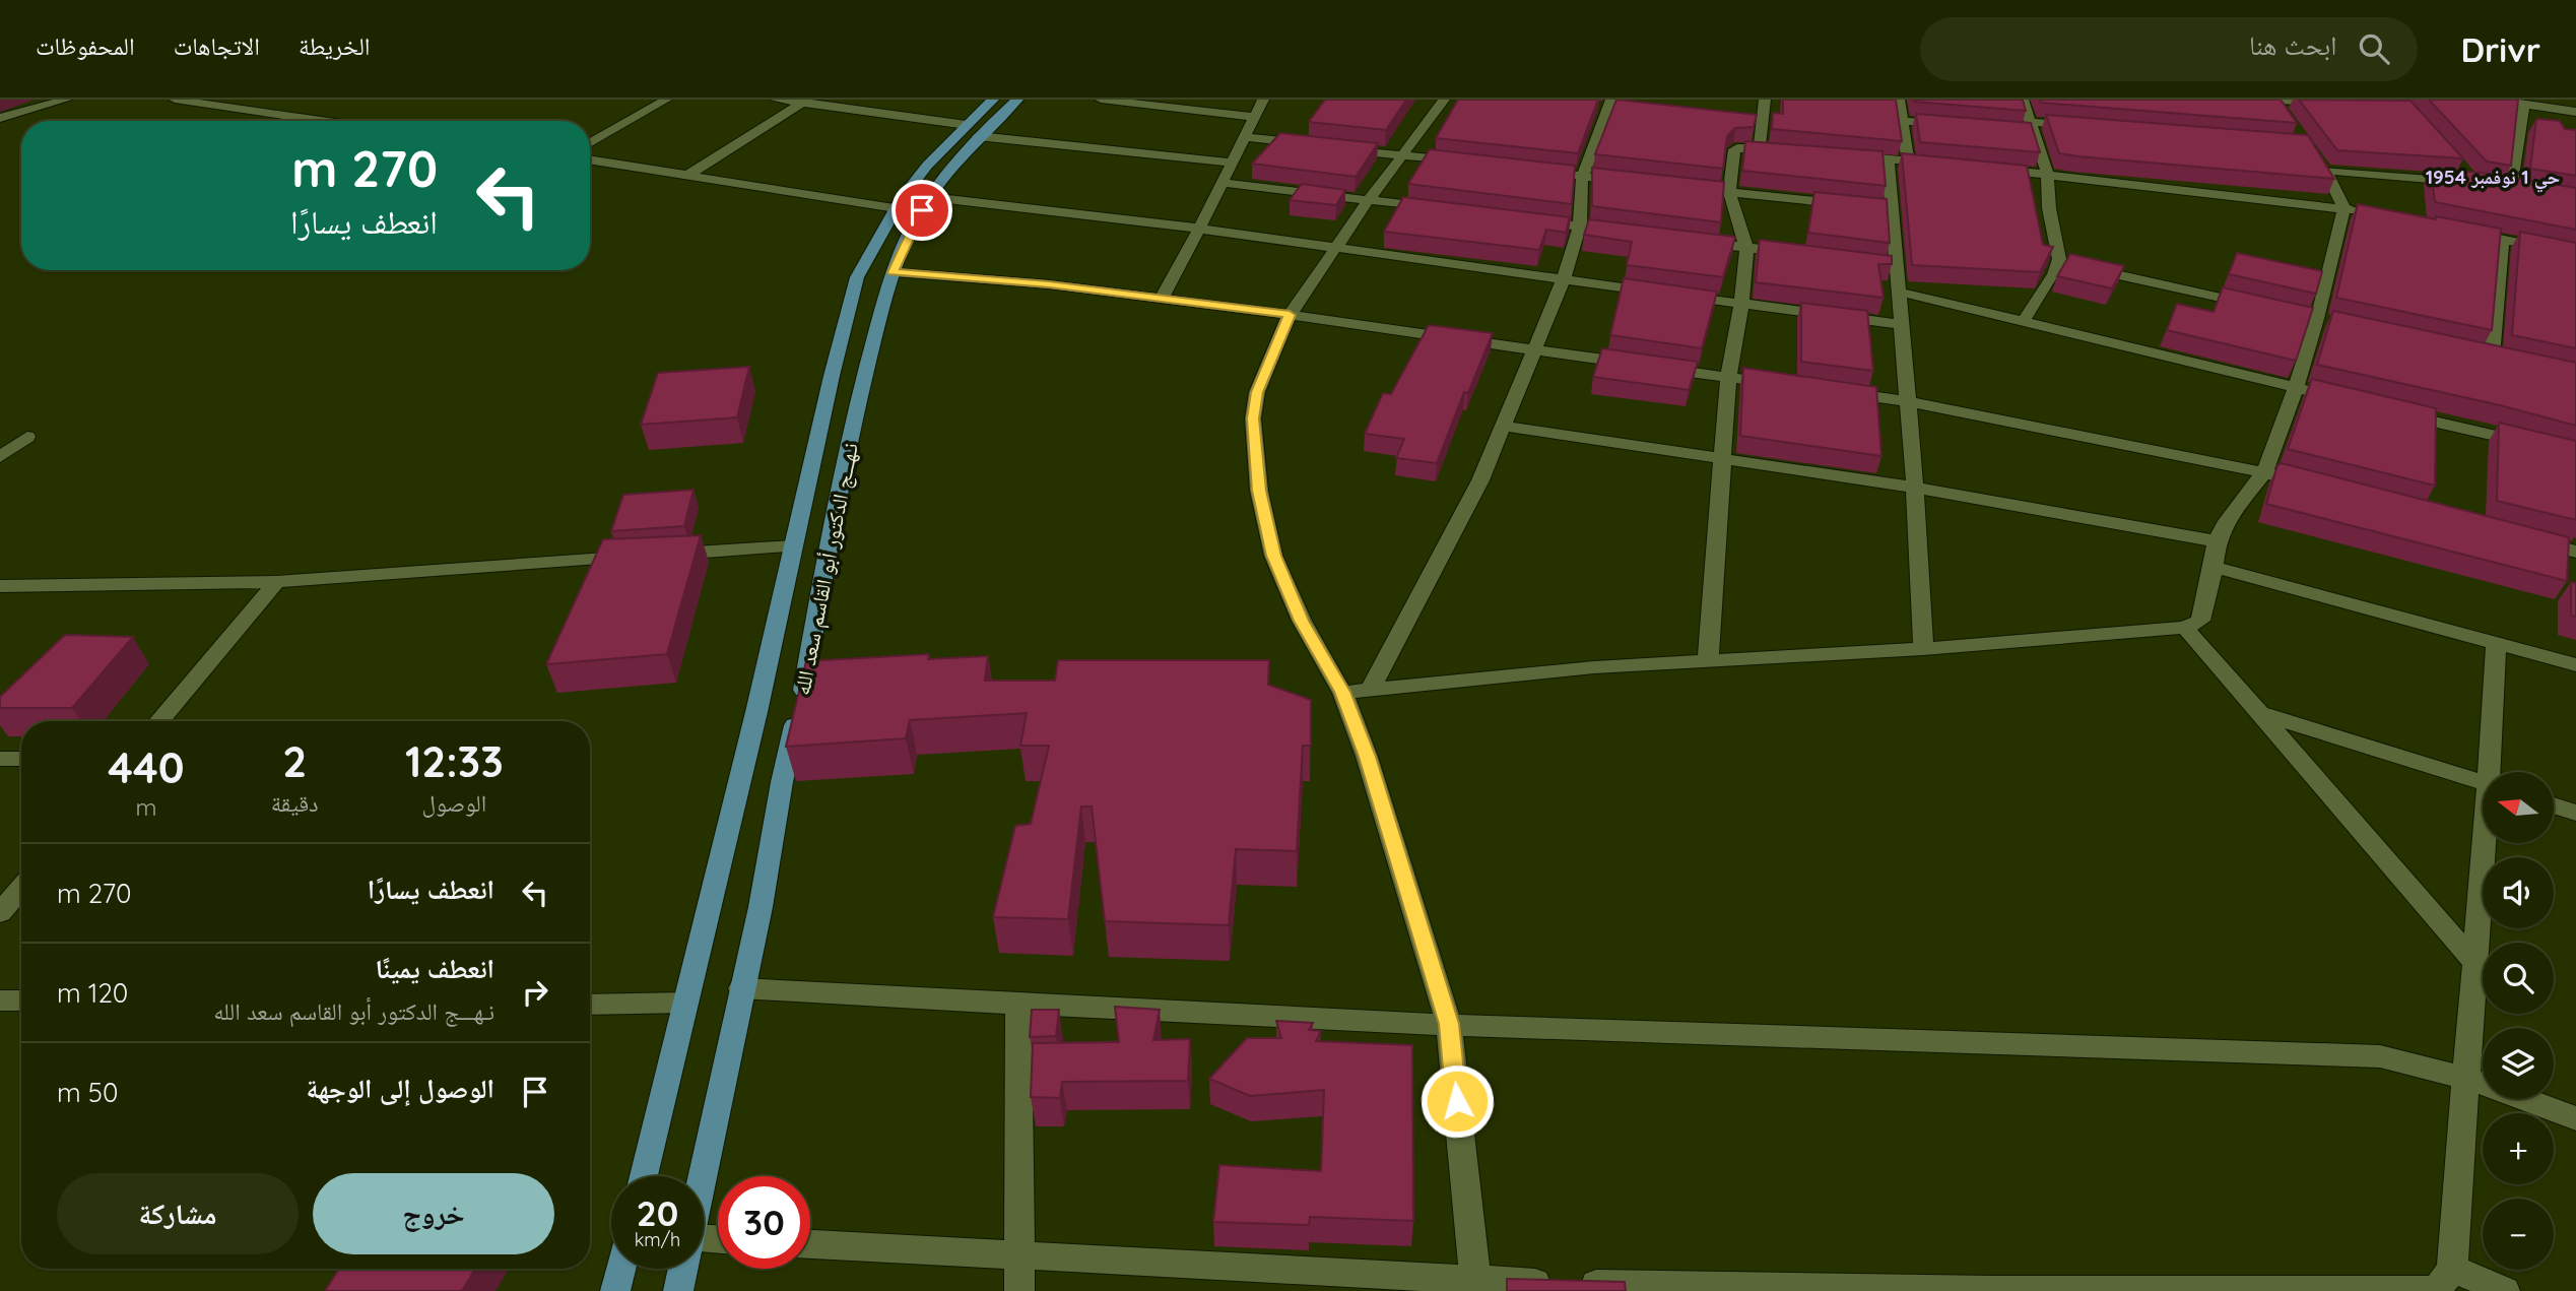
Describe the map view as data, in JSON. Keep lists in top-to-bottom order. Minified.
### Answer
{"streets":{"main road":["نـهـــج الدكتور أبو القاسم سعد الله"]},"districts":["حي 1 نوفمبر 1954"],"north":"left","page":{"header":"Drivr","search":"ابحث هنا","nav":["الخريطة","الاتجاهات","المحفوظات"],"turn":["270 m","انعطف يسارًا"],"eta":["12:33","الوصول","2","دقيقة","440","m"],"map_buttons":["+","−"],"list":[{"name":"انعطف يسارًا","value":"270 m"},{"name":"انعطف يمينًا","note":"نـهـــج الدكتور أبو القاسم سعد الله","value":"120 m"},{"name":"الوصول إلى الوجهة","value":"50 m"}],"buttons":["خروج","مشاركة"],"speed":"20 km/h","limit":"30"}}
